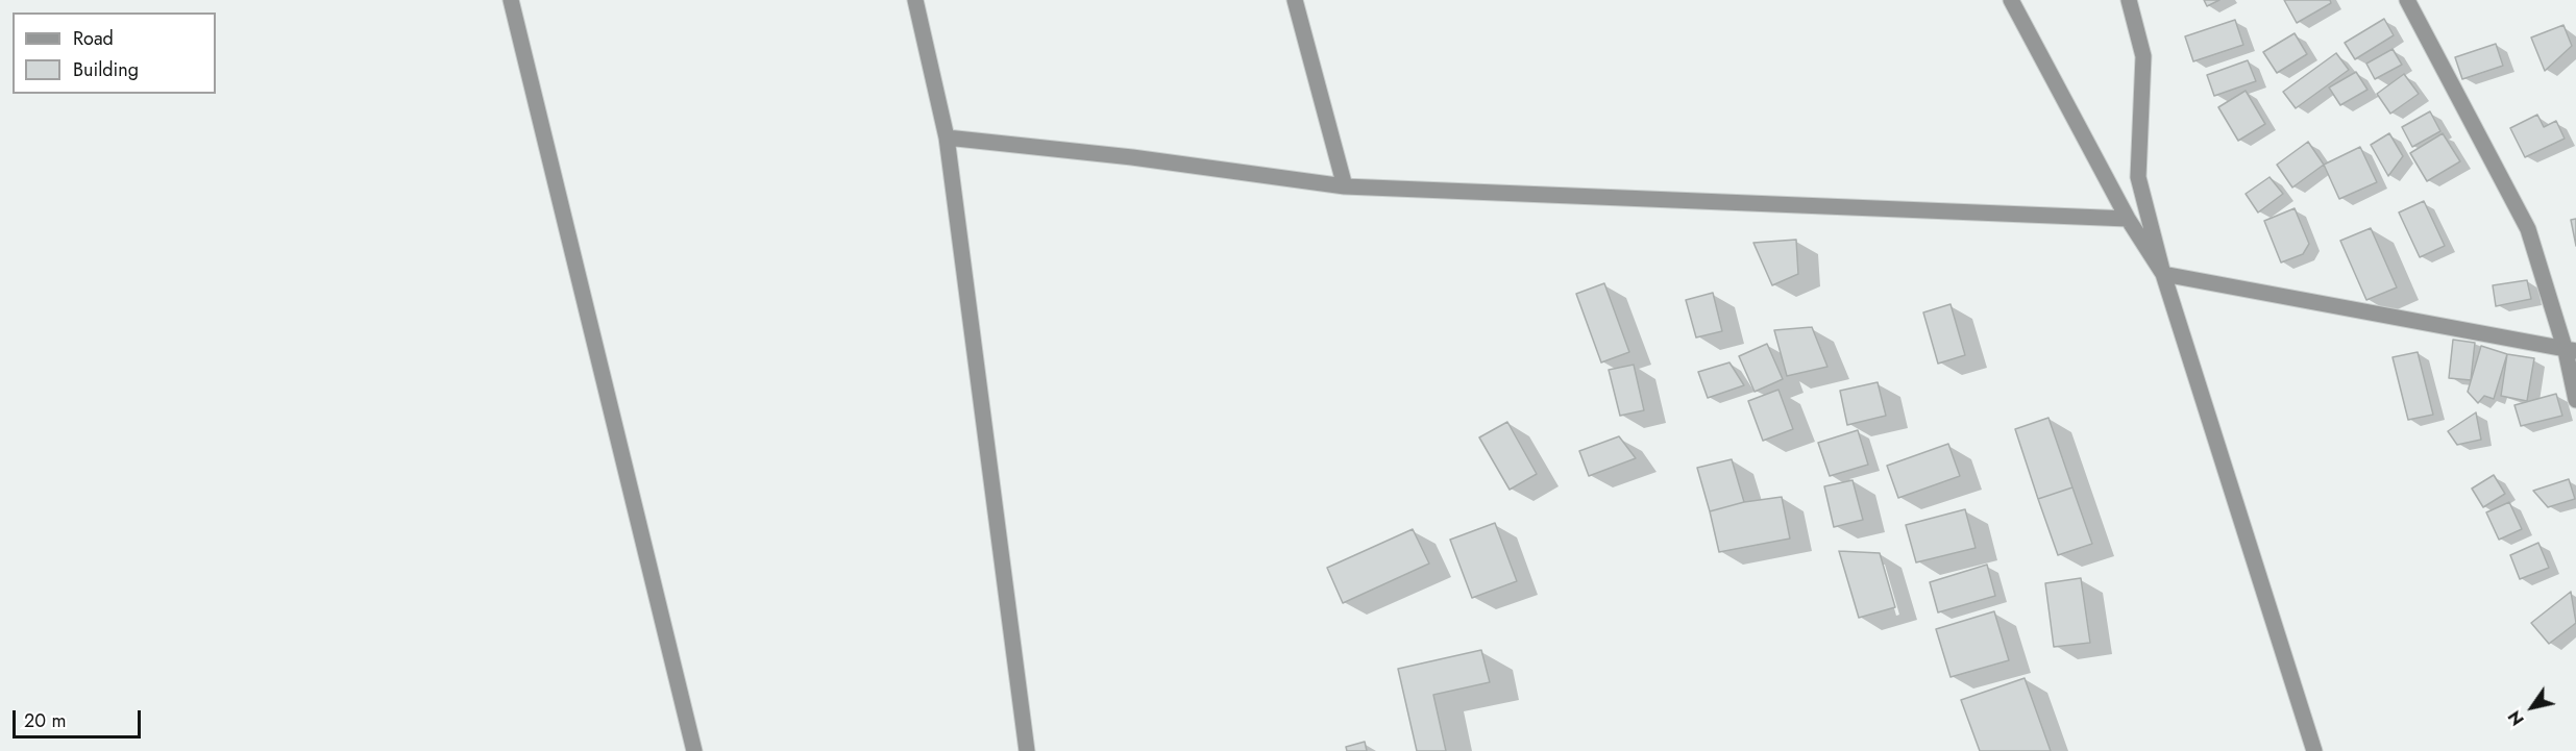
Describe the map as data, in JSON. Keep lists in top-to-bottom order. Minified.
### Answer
{"legend":["Road","Building"],"scale_bar":"20 m","north":"bottom left"}
